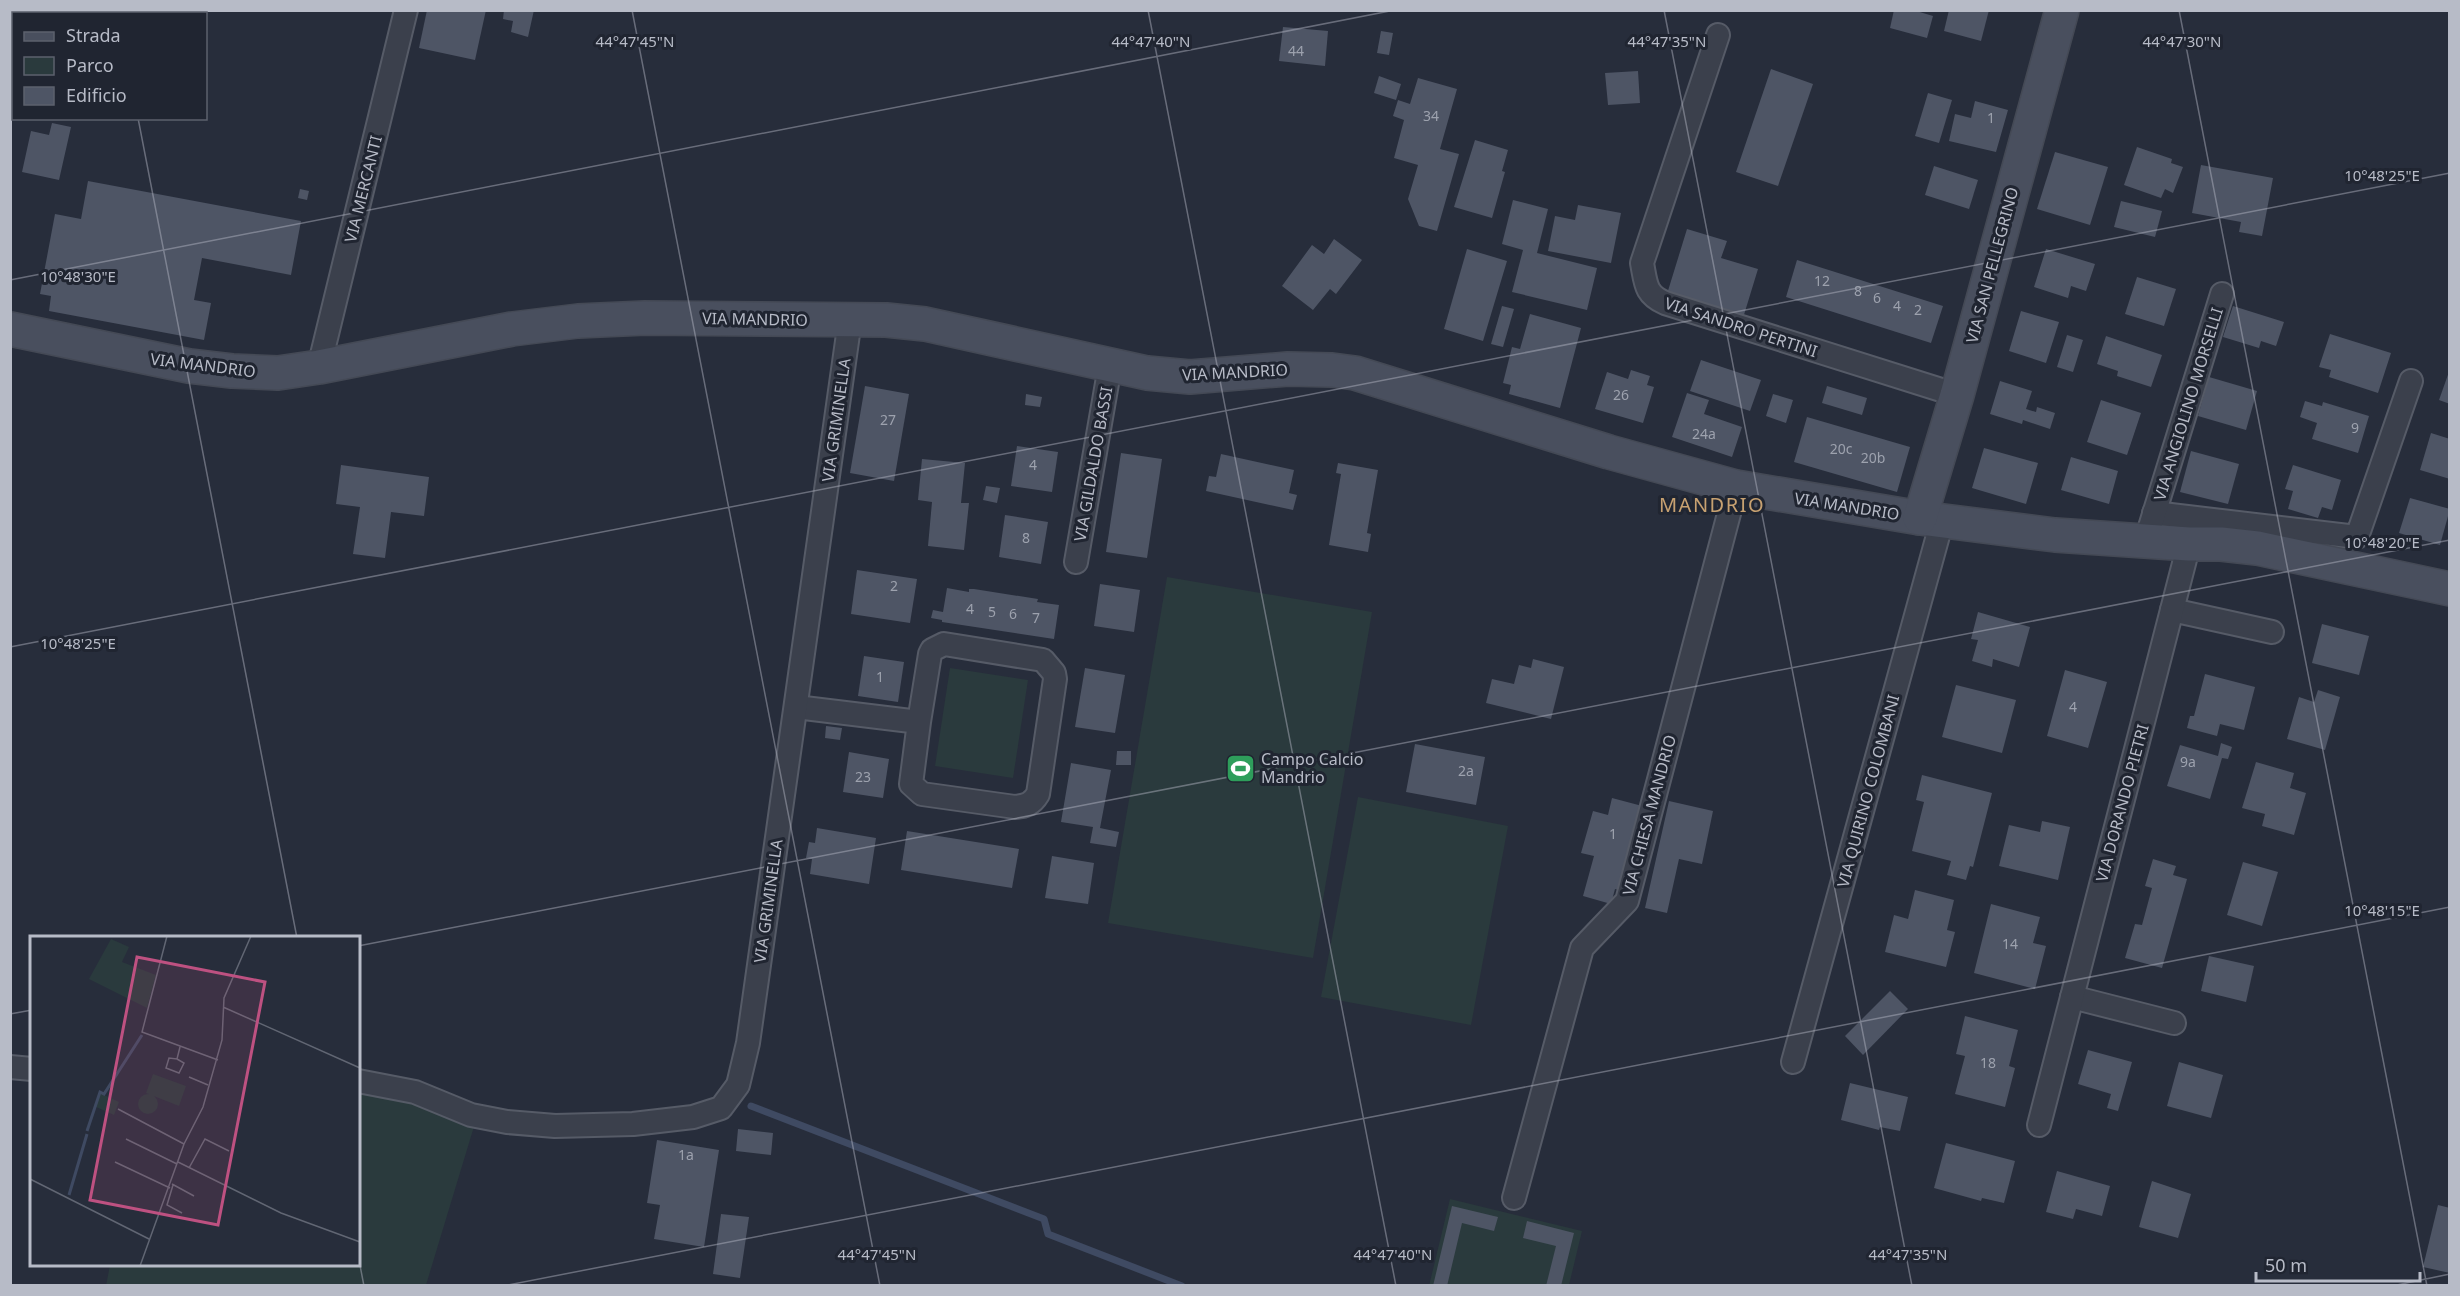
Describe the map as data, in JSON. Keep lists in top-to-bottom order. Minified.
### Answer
{"streets":{"street":["VIA MERCANTI","VIA SAN PELLEGRINO","VIA MANDRIO","VIA SANDRO PERTINI","VIA ANGIOLINO MORSELLI","VIA GRIMINELLA","VIA GILDALDO BASSI","VIA QUIRINO COLOMBANI","VIA DORANDO PIETRI","VIA CHIESA MANDRIO"]},"crossings":[["VIA MERCANTI","VIA MANDRIO"],["VIA SAN PELLEGRINO","VIA MANDRIO"],["VIA SAN PELLEGRINO","VIA SANDRO PERTINI"],["VIA SAN PELLEGRINO","VIA QUIRINO COLOMBANI"],["VIA MANDRIO","VIA ANGIOLINO MORSELLI"],["VIA MANDRIO","VIA GRIMINELLA"],["VIA MANDRIO","VIA GILDALDO BASSI"],["VIA MANDRIO","VIA QUIRINO COLOMBANI"],["VIA MANDRIO","VIA DORANDO PIETRI"],["VIA MANDRIO","VIA CHIESA MANDRIO"]],"districts":["MANDRIO"],"places":{"sports":["Campo Calcio Mandrio"]},"house_numbers":["44","34","1","12","8","6","4","2","26","27","9","24a","20c","20b","4","8","2","4","5","6","7","1","4","9a","2a","23","1","14","18","1a"],"legend":["Strada","Parco","Edificio"],"scale_bar":"50 m","coordinates":["44°47'45\"N","44°47'40\"N","44°47'35\"N","44°47'30\"N","10°48'25\"E","10°48'30\"E","10°48'20\"E","10°48'15\"E"]}
